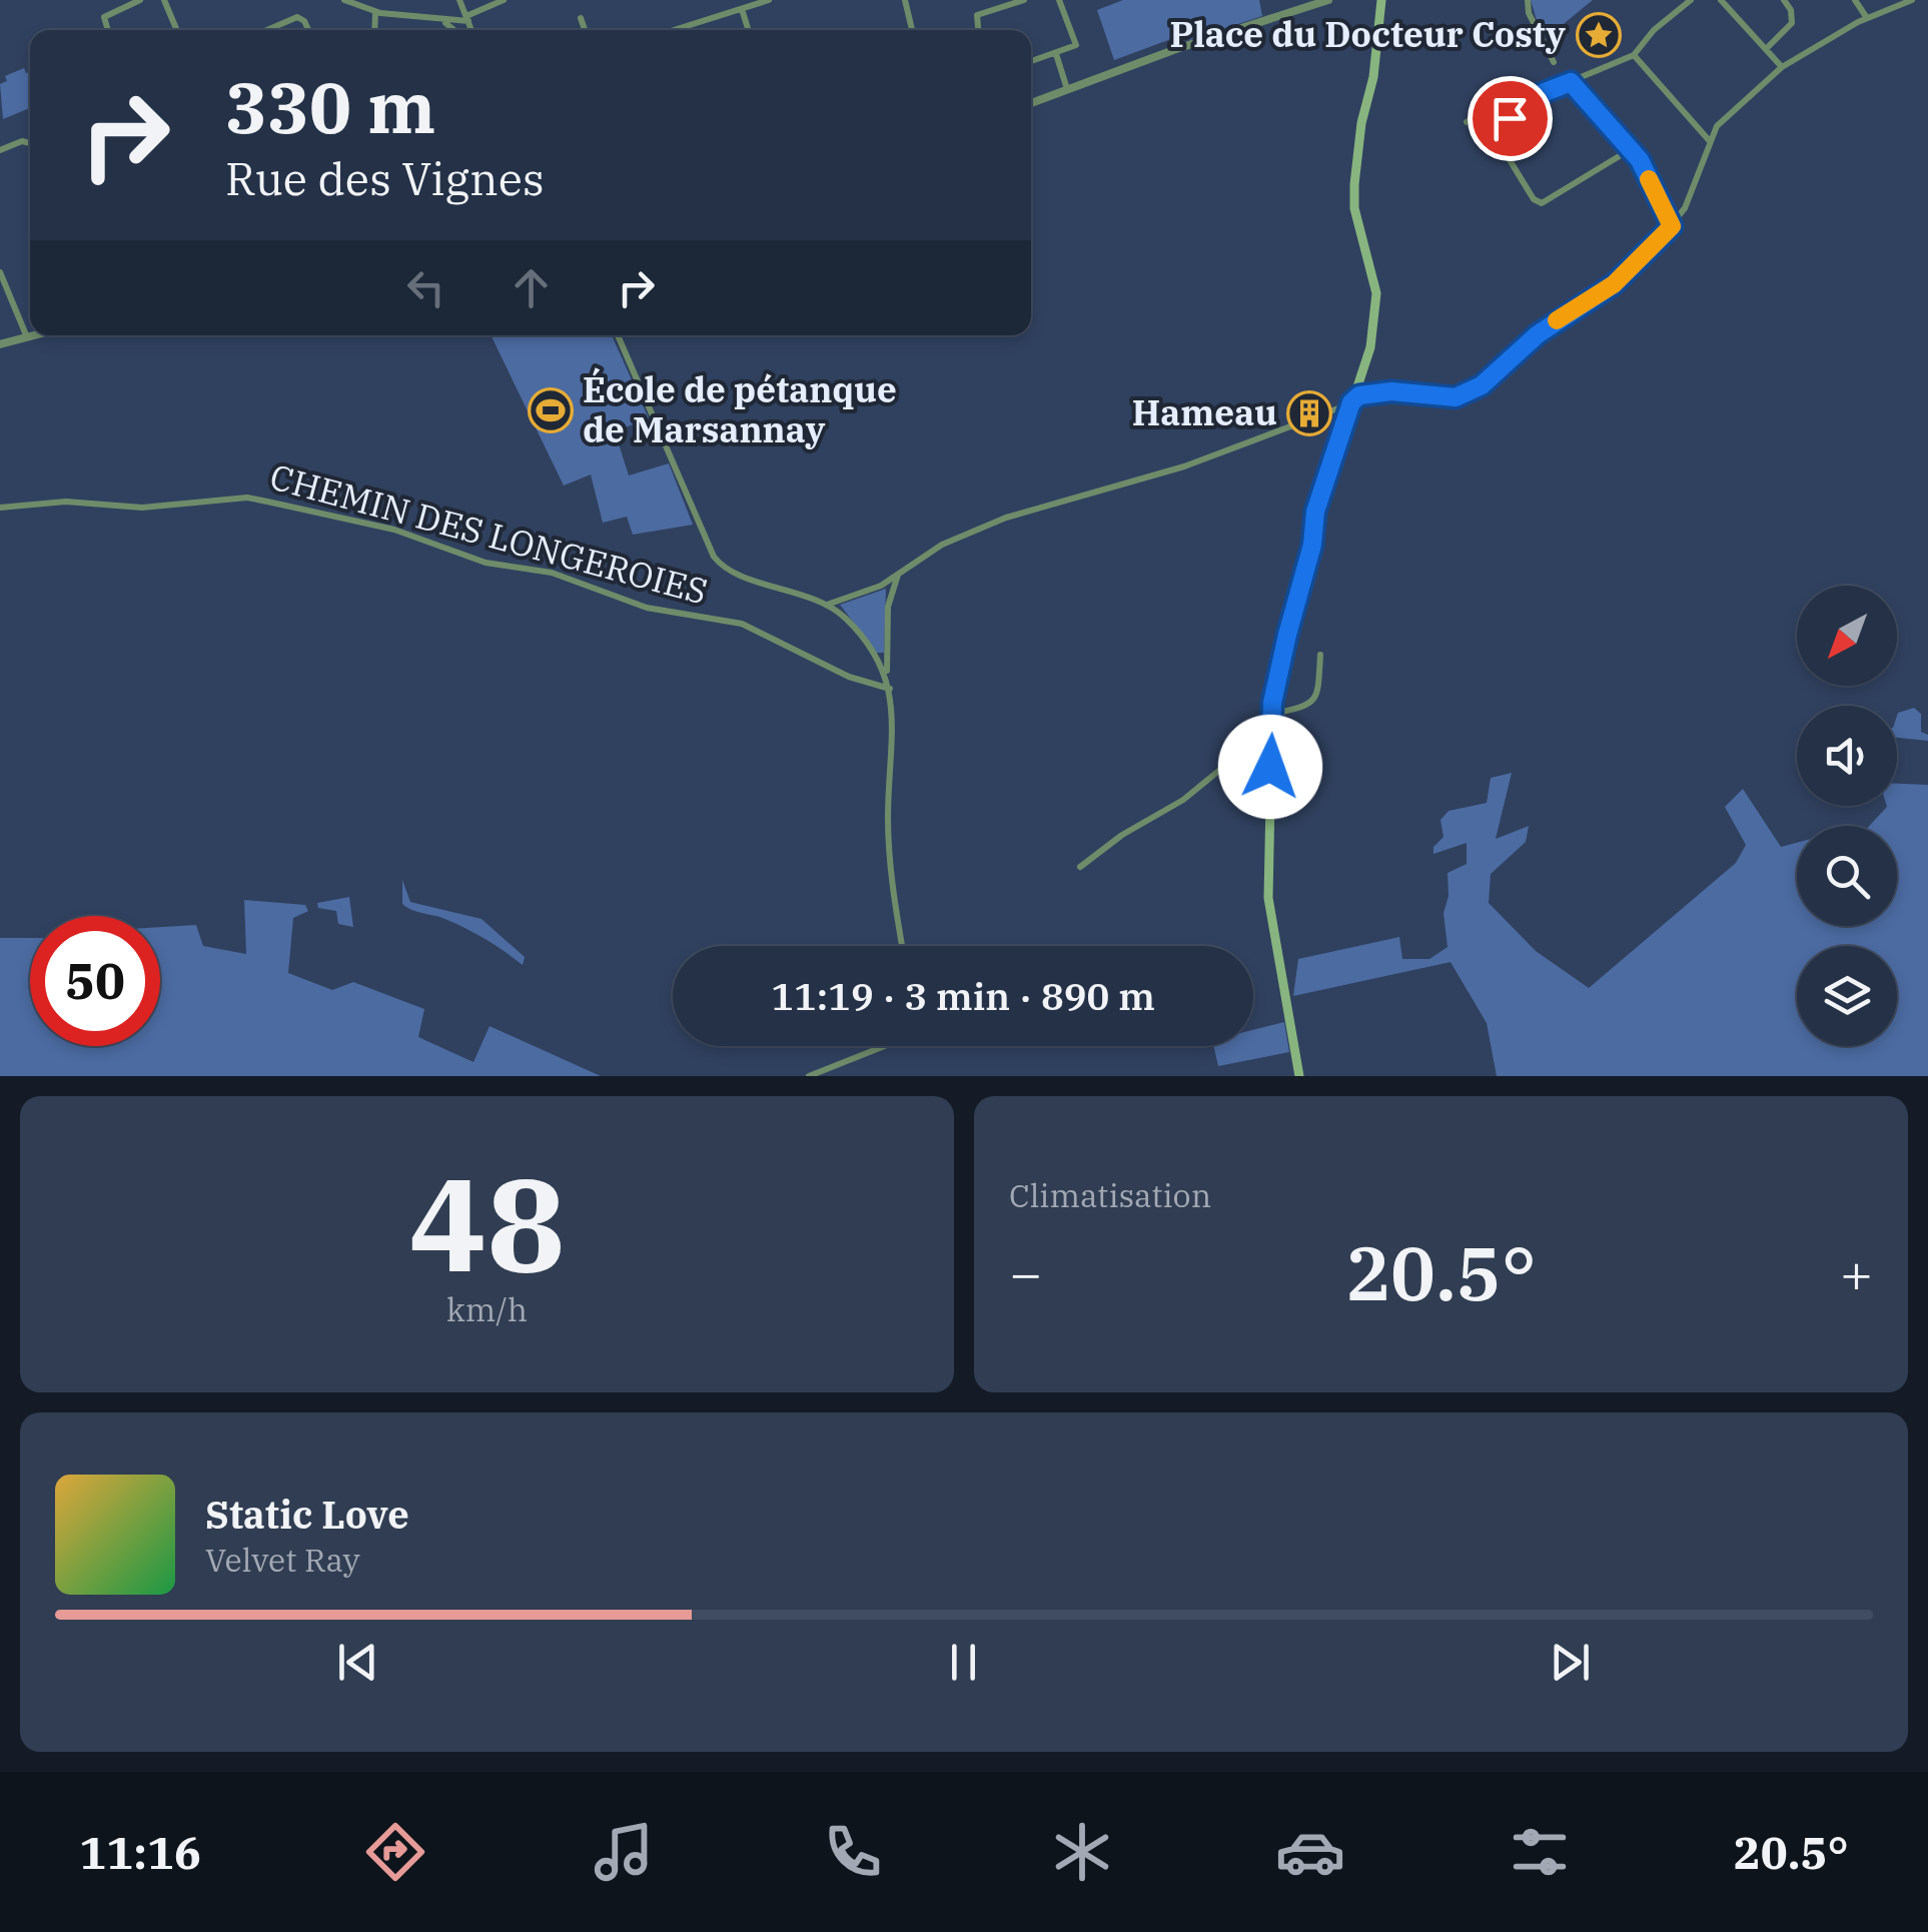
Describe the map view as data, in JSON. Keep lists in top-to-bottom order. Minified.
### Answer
{"streets":{"street":["CHEMIN DES LONGEROIES"]},"places":{"place":["Place du Docteur Costy"],"sports":["École de pétanque de Marsannay"],"building":["Hameau"]},"north":"bottom left","page":{"turn":["330 m","Rue des Vignes"],"limit":"50","trip":"11:19 · 3 min · 890 m","tile":[["48","km/h"],"Climatisation"],"heat":["−","20.5°","+"],"song":["Static Love","Velvet Ray"],"tabs":["11:16","20.5°"]}}
